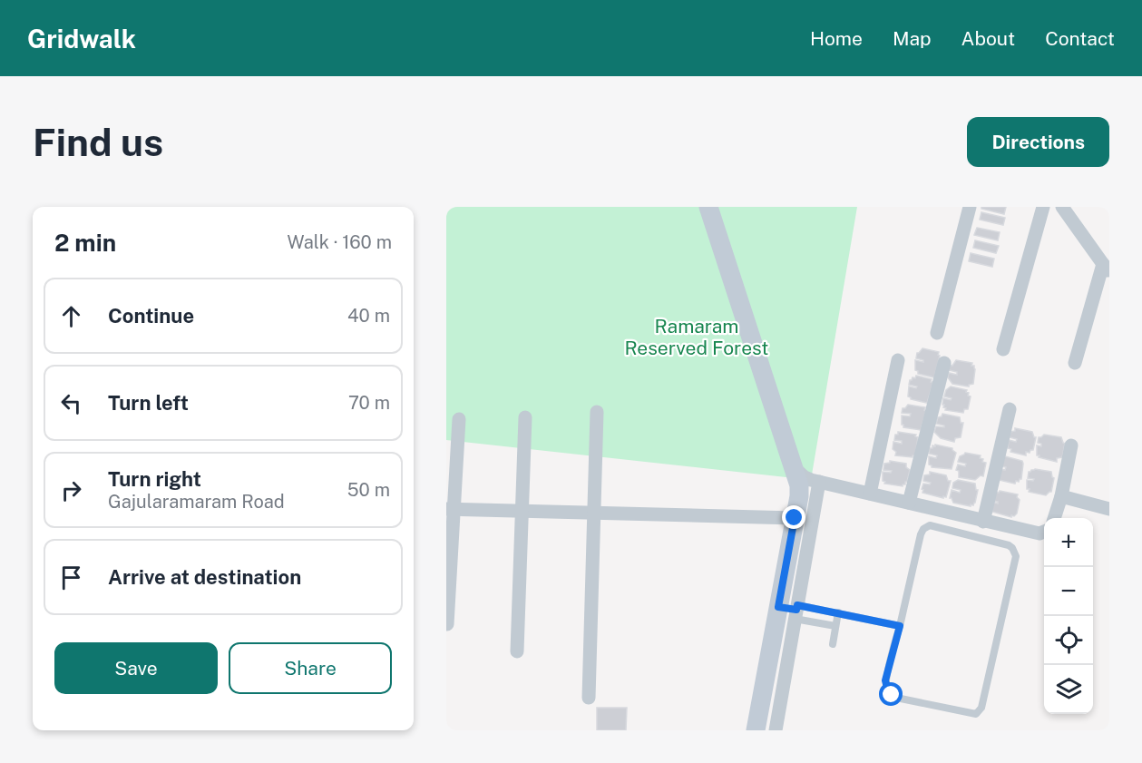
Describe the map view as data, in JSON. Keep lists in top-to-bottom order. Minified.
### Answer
{"parks":["Ramaram Reserved Forest"],"page":{"header":"Gridwalk","nav":["Home","Map","About","Contact"],"buttons":["Directions",["Save","Share"]],"title":"Find us","heading":["2 min","Walk · 160 m"],"list":[["Continue","40 m"],["Turn left","70 m"],["Turn right","Gajularamaram Road","50 m"],"Arrive at destination"],"map_buttons":["+","−"]}}
